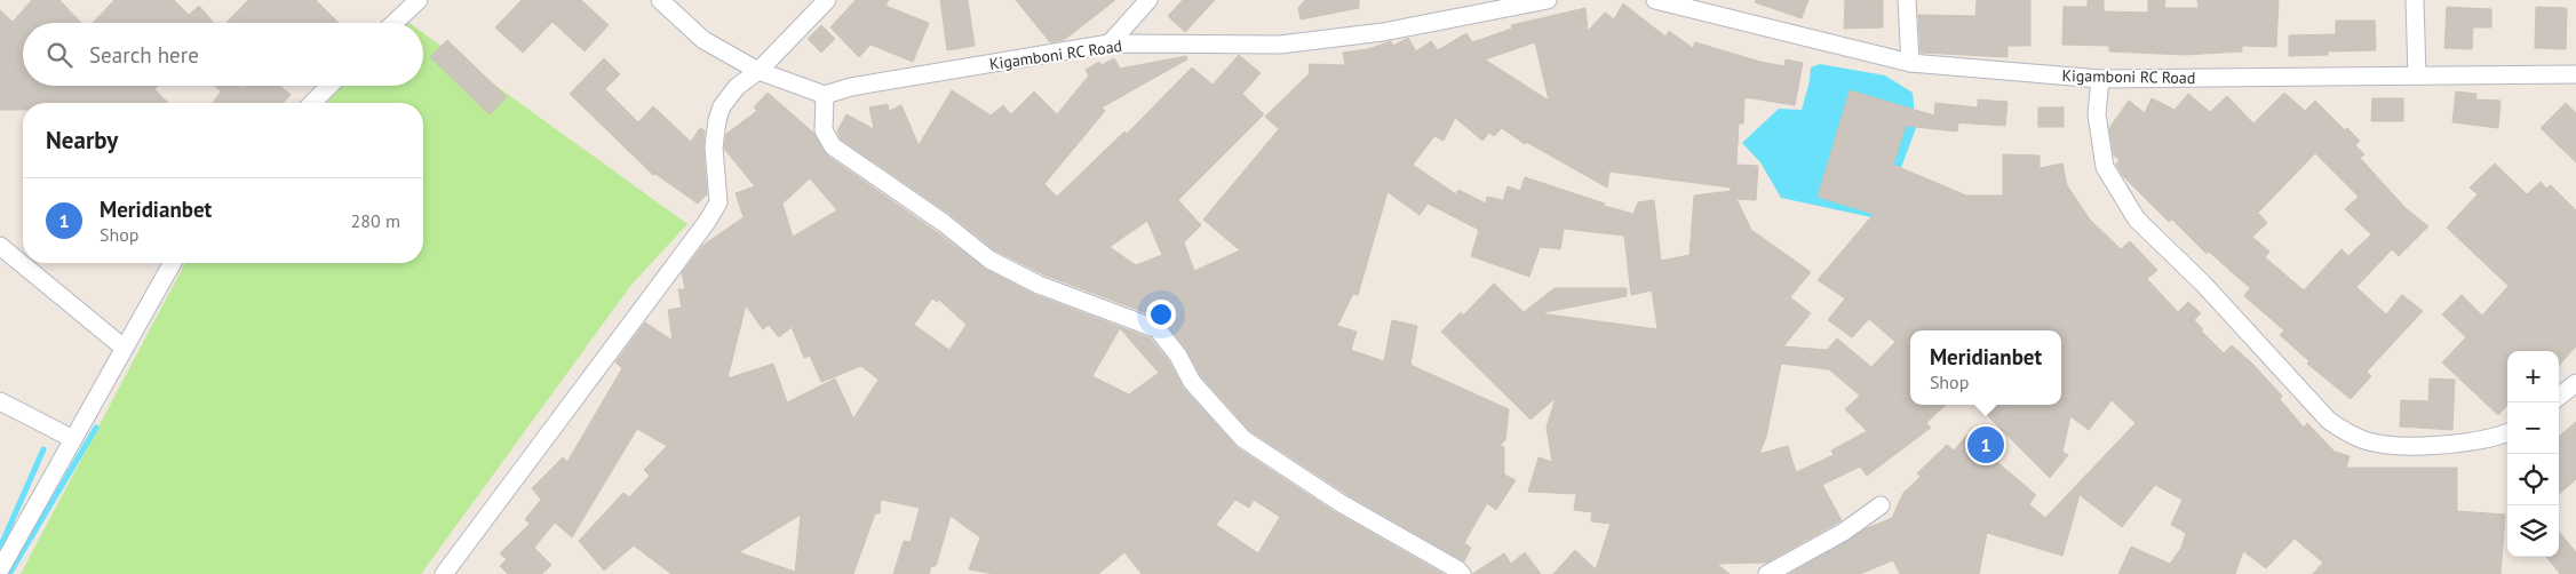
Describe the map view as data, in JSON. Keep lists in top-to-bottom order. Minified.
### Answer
{"streets":{"street":["Kigamboni RC Road"]},"page":{"search":"Search here","heading":"Nearby","list":[{"mark":"1","name":"Meridianbet","note":"Shop","value":"280 m"}],"popup":["Meridianbet","Shop"],"map_buttons":["+","−"],"pins":"1"}}
